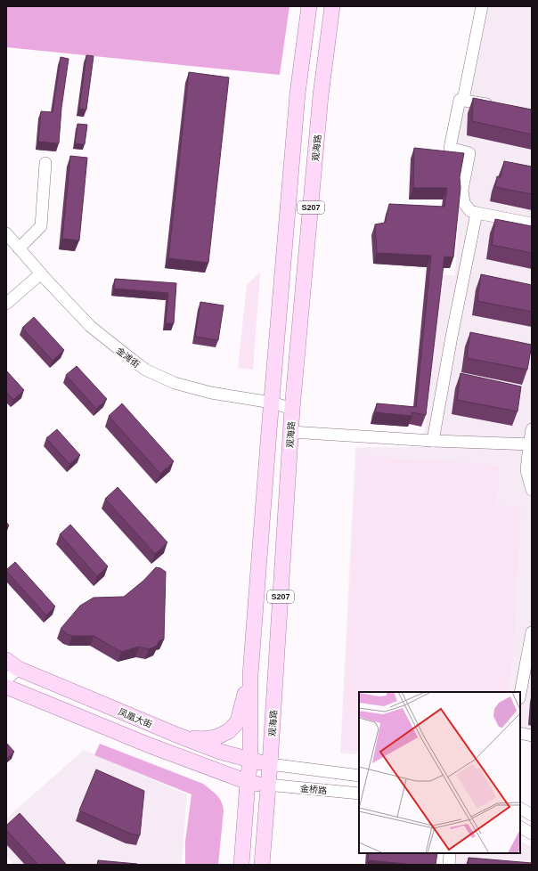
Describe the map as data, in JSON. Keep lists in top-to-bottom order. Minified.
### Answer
{"streets":{"main road":["观海路","S207","凤凰大街"],"street":["金滩街","金桥路"]},"crossings":[["观海路","金滩街"],["观海路","凤凰大街"],["观海路","金桥路"],["S207","金滩街"],["S207","凤凰大街"],["凤凰大街","金桥路"]]}
